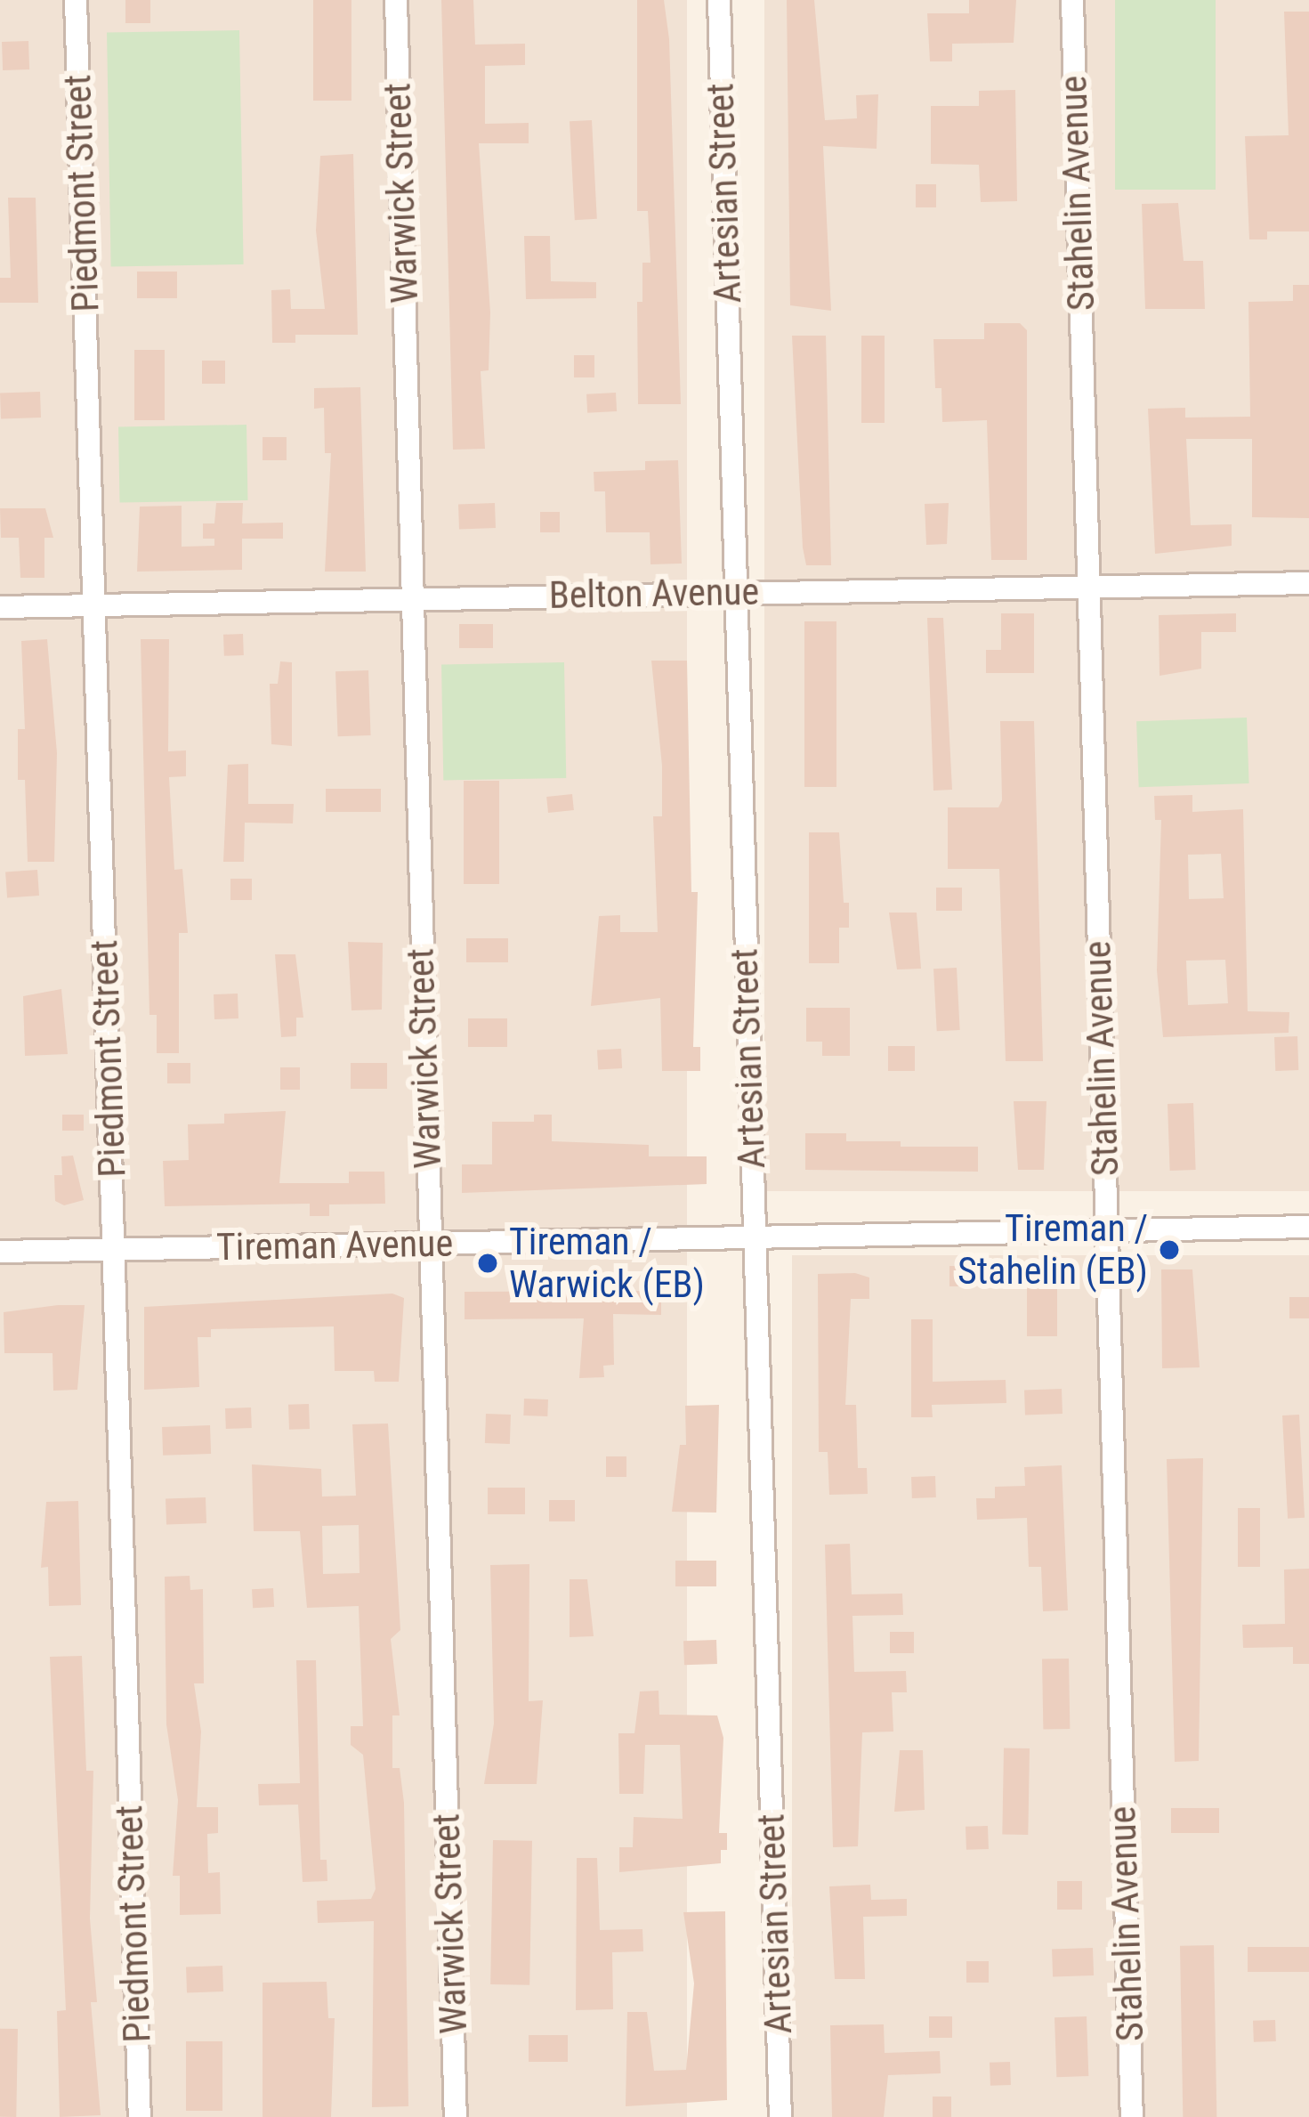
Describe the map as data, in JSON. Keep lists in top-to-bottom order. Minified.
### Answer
{"streets":{"street":["Piedmont Street","Warwick Street","Artesian Street","Stahelin Avenue","Belton Avenue","Tireman Avenue"]},"crossings":[["Piedmont Street","Belton Avenue"],["Piedmont Street","Tireman Avenue"],["Warwick Street","Belton Avenue"],["Warwick Street","Tireman Avenue"],["Artesian Street","Belton Avenue"],["Artesian Street","Tireman Avenue"],["Stahelin Avenue","Belton Avenue"],["Stahelin Avenue","Tireman Avenue"]],"places":["Tireman / Stahelin (EB)","Tireman / Warwick (EB)"]}
